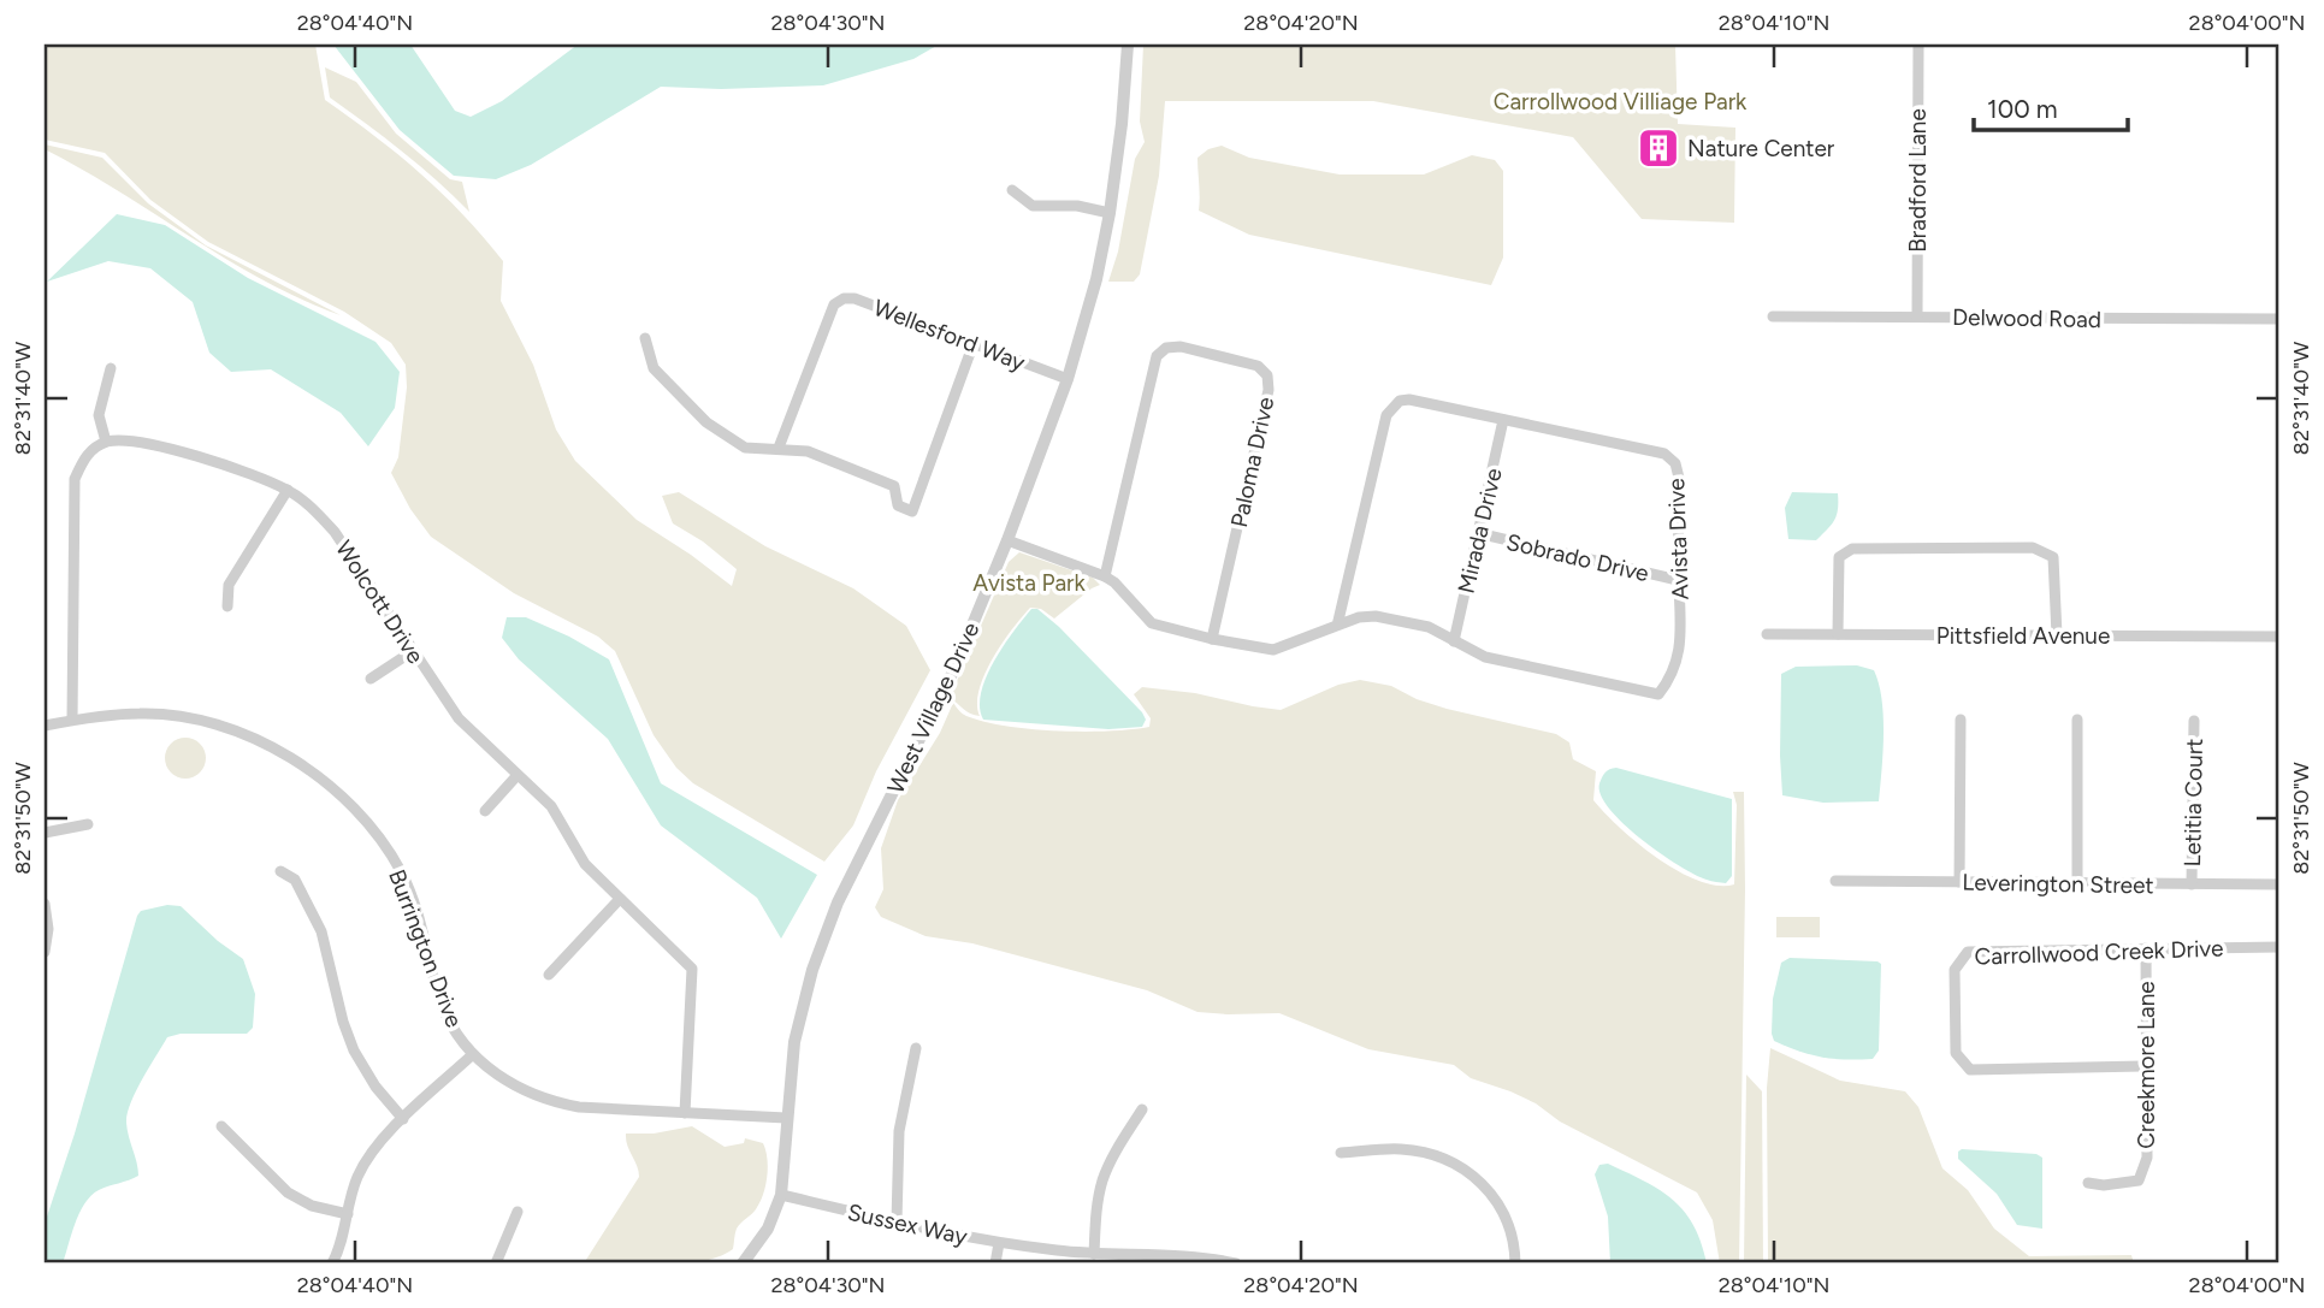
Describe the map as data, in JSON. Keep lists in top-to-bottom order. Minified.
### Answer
{"streets":{"street":["Bradford Lane","Delwood Road","Wellesford Way","Paloma Drive","Mirada Drive","Avista Drive","Sobrado Drive","Wolcott Drive","Pittsfield Avenue","West Village Drive","Letitia Court","Leverington Street","Burrington Drive","Carrollwood Creek Drive","Creekmore Lane","Sussex Way"]},"crossings":[["Bradford Lane","Delwood Road"],["Wellesford Way","West Village Drive"],["Paloma Drive","Avista Drive"],["Mirada Drive","Avista Drive"],["Mirada Drive","Sobrado Drive"],["Avista Drive","Sobrado Drive"],["Avista Drive","West Village Drive"],["Wolcott Drive","Burrington Drive"],["West Village Drive","Burrington Drive"],["West Village Drive","Sussex Way"],["Letitia Court","Leverington Street"],["Carrollwood Creek Drive","Creekmore Lane"]],"parks":["Carrollwood Villiage Park","Avista Park"],"places":{"building":["Nature Center"]},"scale_bar":"100 m","coordinates":["28°04'40\"N","28°04'30\"N","28°04'20\"N","28°04'10\"N","28°04'00\"N","82°31'40\"W","82°31'50\"W"]}
